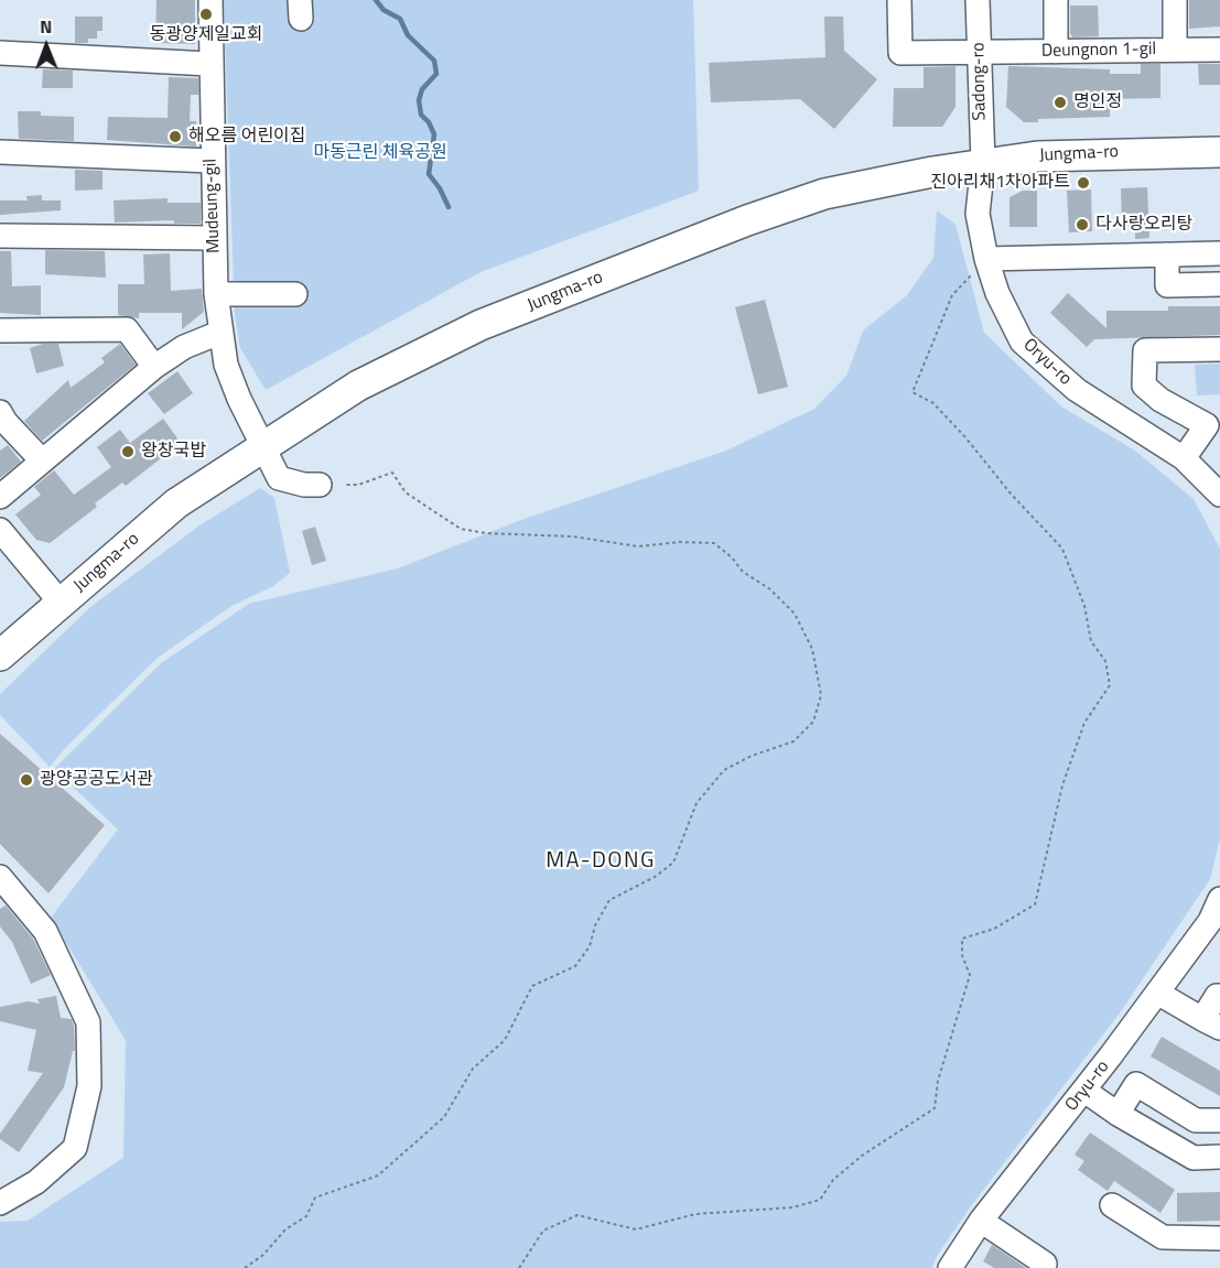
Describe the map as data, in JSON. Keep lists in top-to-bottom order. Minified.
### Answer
{"streets":{"main road":["Jungma-ro"],"street":["Deungnon 1-gil","Sadong-ro","Mudeung-gil","Oryu-ro"]},"crossings":[["Deungnon 1-gil","Sadong-ro"],["Sadong-ro","Jungma-ro"],["Sadong-ro","Oryu-ro"],["Jungma-ro","Mudeung-gil"],["Jungma-ro","Oryu-ro"]],"districts":["MA-DONG"],"parks":["마동근린 체육공원"],"places":["동광양제일교회","명인정","해오름 어린이집","진아리채1차아파트","다사랑오리탕","왕창국밥","광양공공도서관"],"north":"top"}
